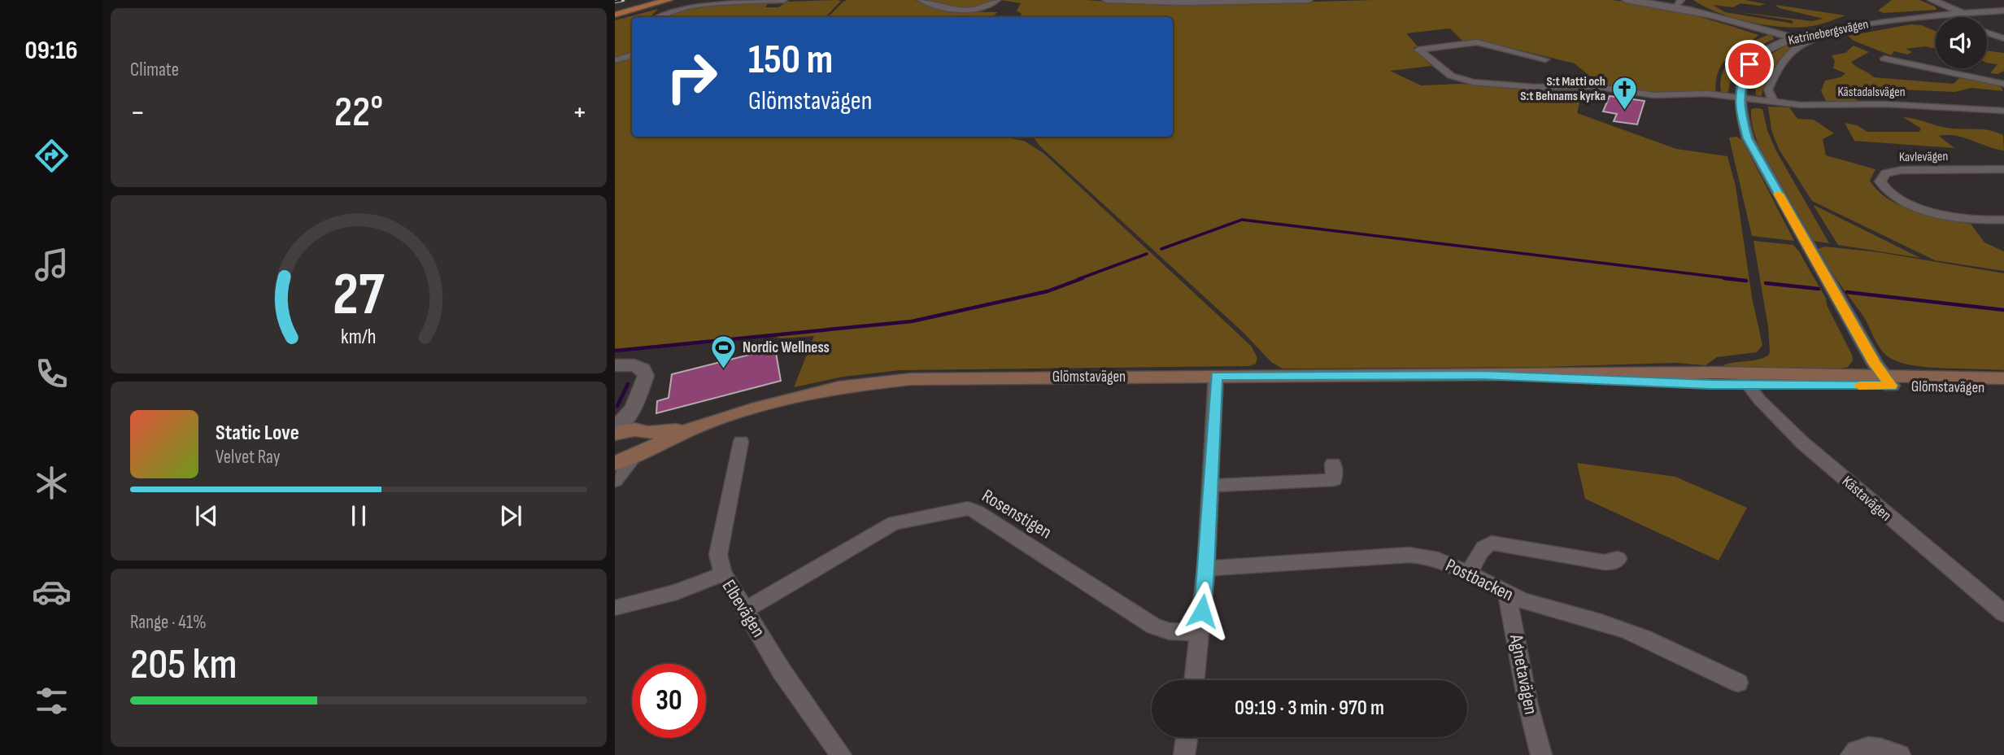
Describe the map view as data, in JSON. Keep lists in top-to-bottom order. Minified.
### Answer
{"streets":{"main road":["Glömstavägen"],"street":["Katrinebergsvägen","Kästadalsvägen","Kavlevägen","Kästavägen","Rosenstigen","Postbacken","Elbevägen","Agnetavägen"]},"crossings":[["Katrinebergsvägen","Kästadalsvägen"],["Katrinebergsvägen","Glömstavägen"],["Glömstavägen","Kästavägen"],["Rosenstigen","Elbevägen"],["Postbacken","Agnetavägen"]],"places":{"church":["S:t Matti och S:t Behnams kyrka"],"sports":["Nordic Wellness"]},"page":{"tabs":"09:16","tile":["Climate",["Range · 41%","205 km"]],"turn":["150 m","Glömstavägen"],"heat":["−","22°","+"],"song":["Static Love","Velvet Ray"],"limit":"30","trip":"09:19 · 3 min · 970 m","gauge":["27","km/h"]}}
